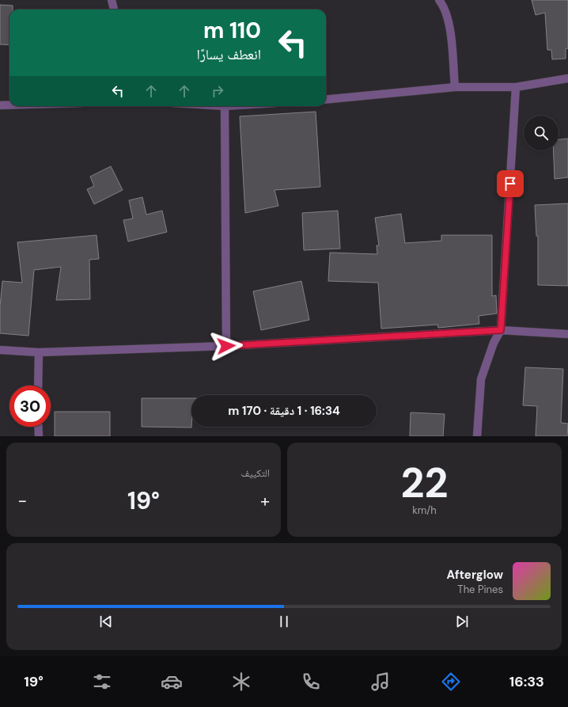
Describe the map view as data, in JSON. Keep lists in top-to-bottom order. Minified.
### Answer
{"page":{"turn":["110 m","انعطف يسارًا"],"limit":"30","trip":"16:34 · 1 دقيقة · 170 m","tile":[["22","km/h"],"التكييف"],"heat":["−","19°","+"],"song":["Afterglow","The Pines"],"tabs":["16:33","19°"]}}
